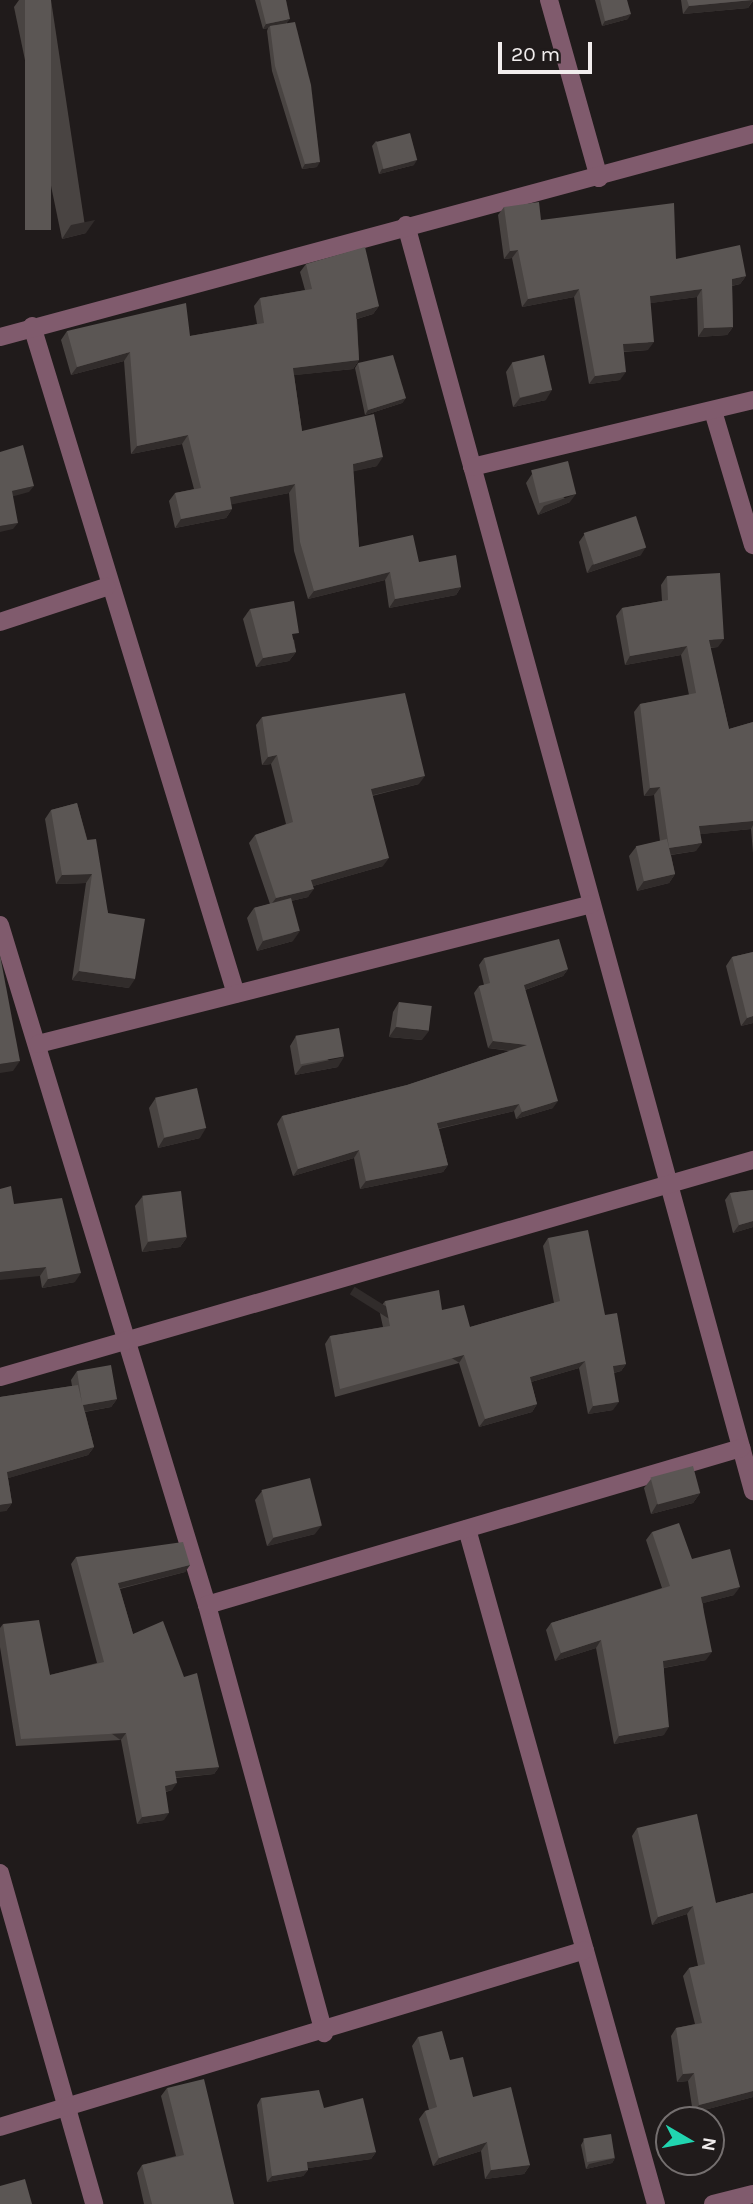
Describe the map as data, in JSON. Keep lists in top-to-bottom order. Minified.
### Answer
{"scale_bar":"20 m","north":"right"}
